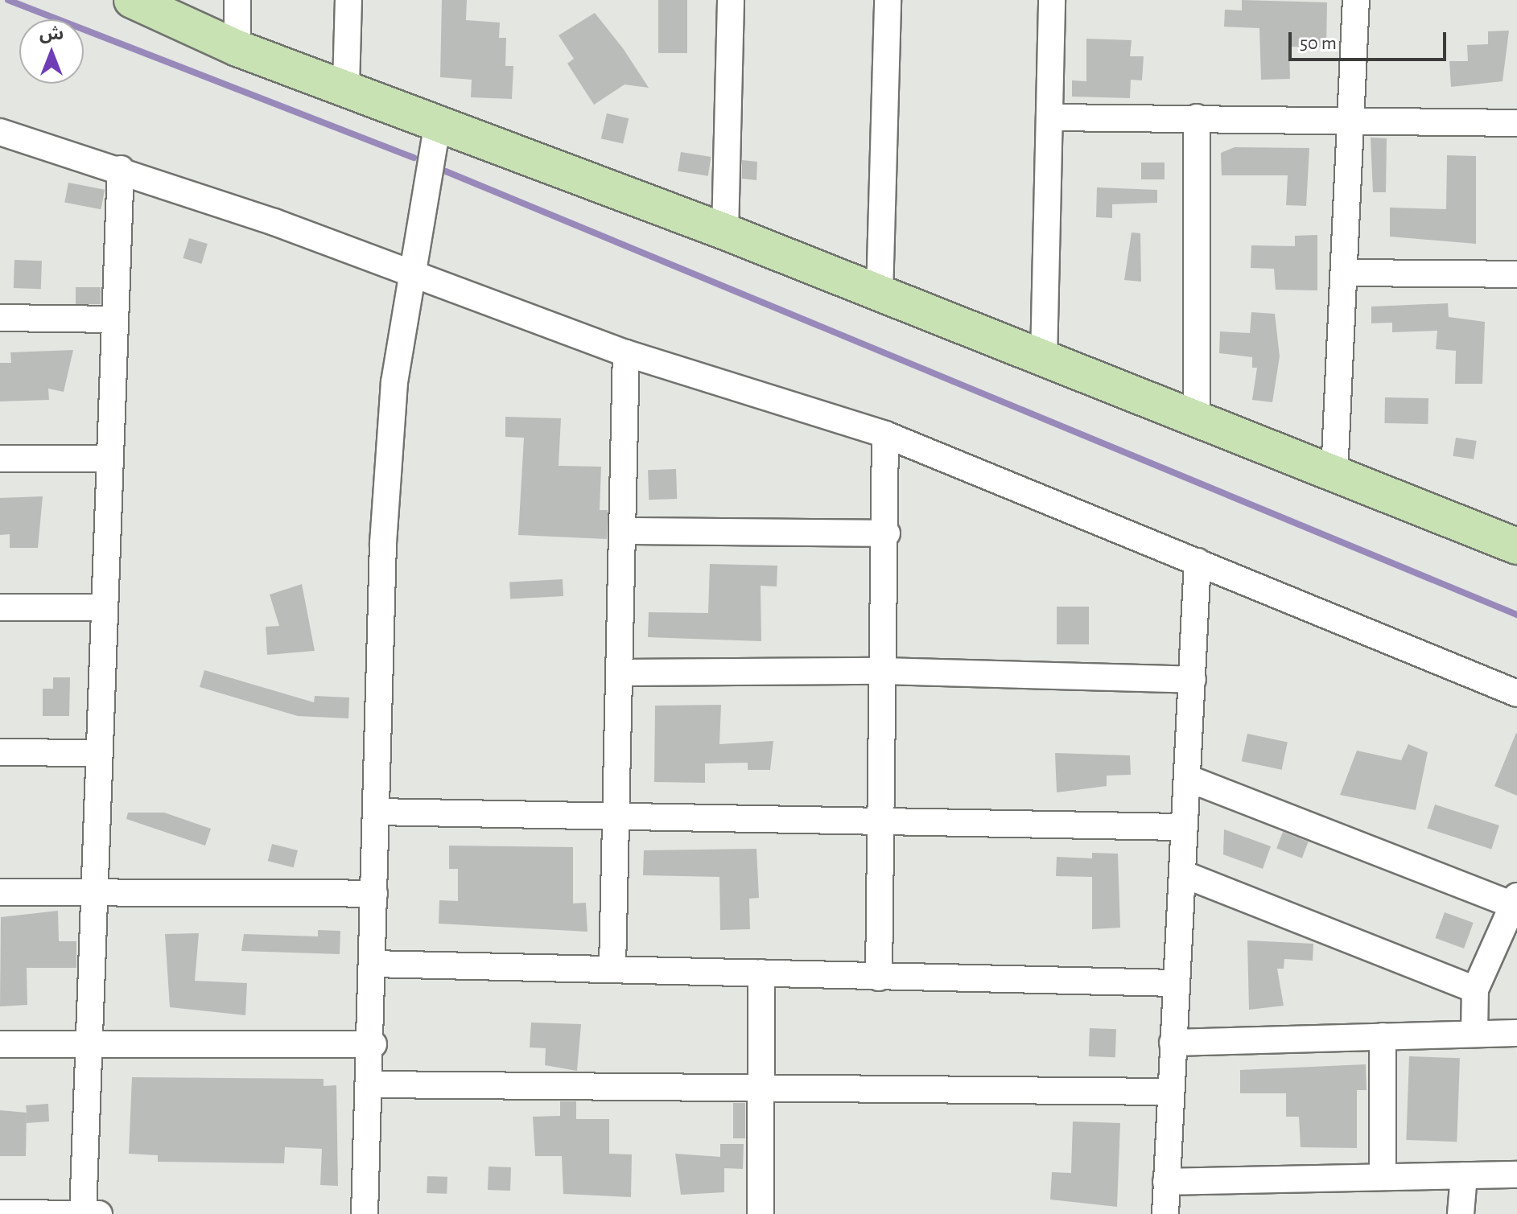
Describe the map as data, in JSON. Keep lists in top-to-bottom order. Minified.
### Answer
{"scale_bar":"50 m","north":"top"}
